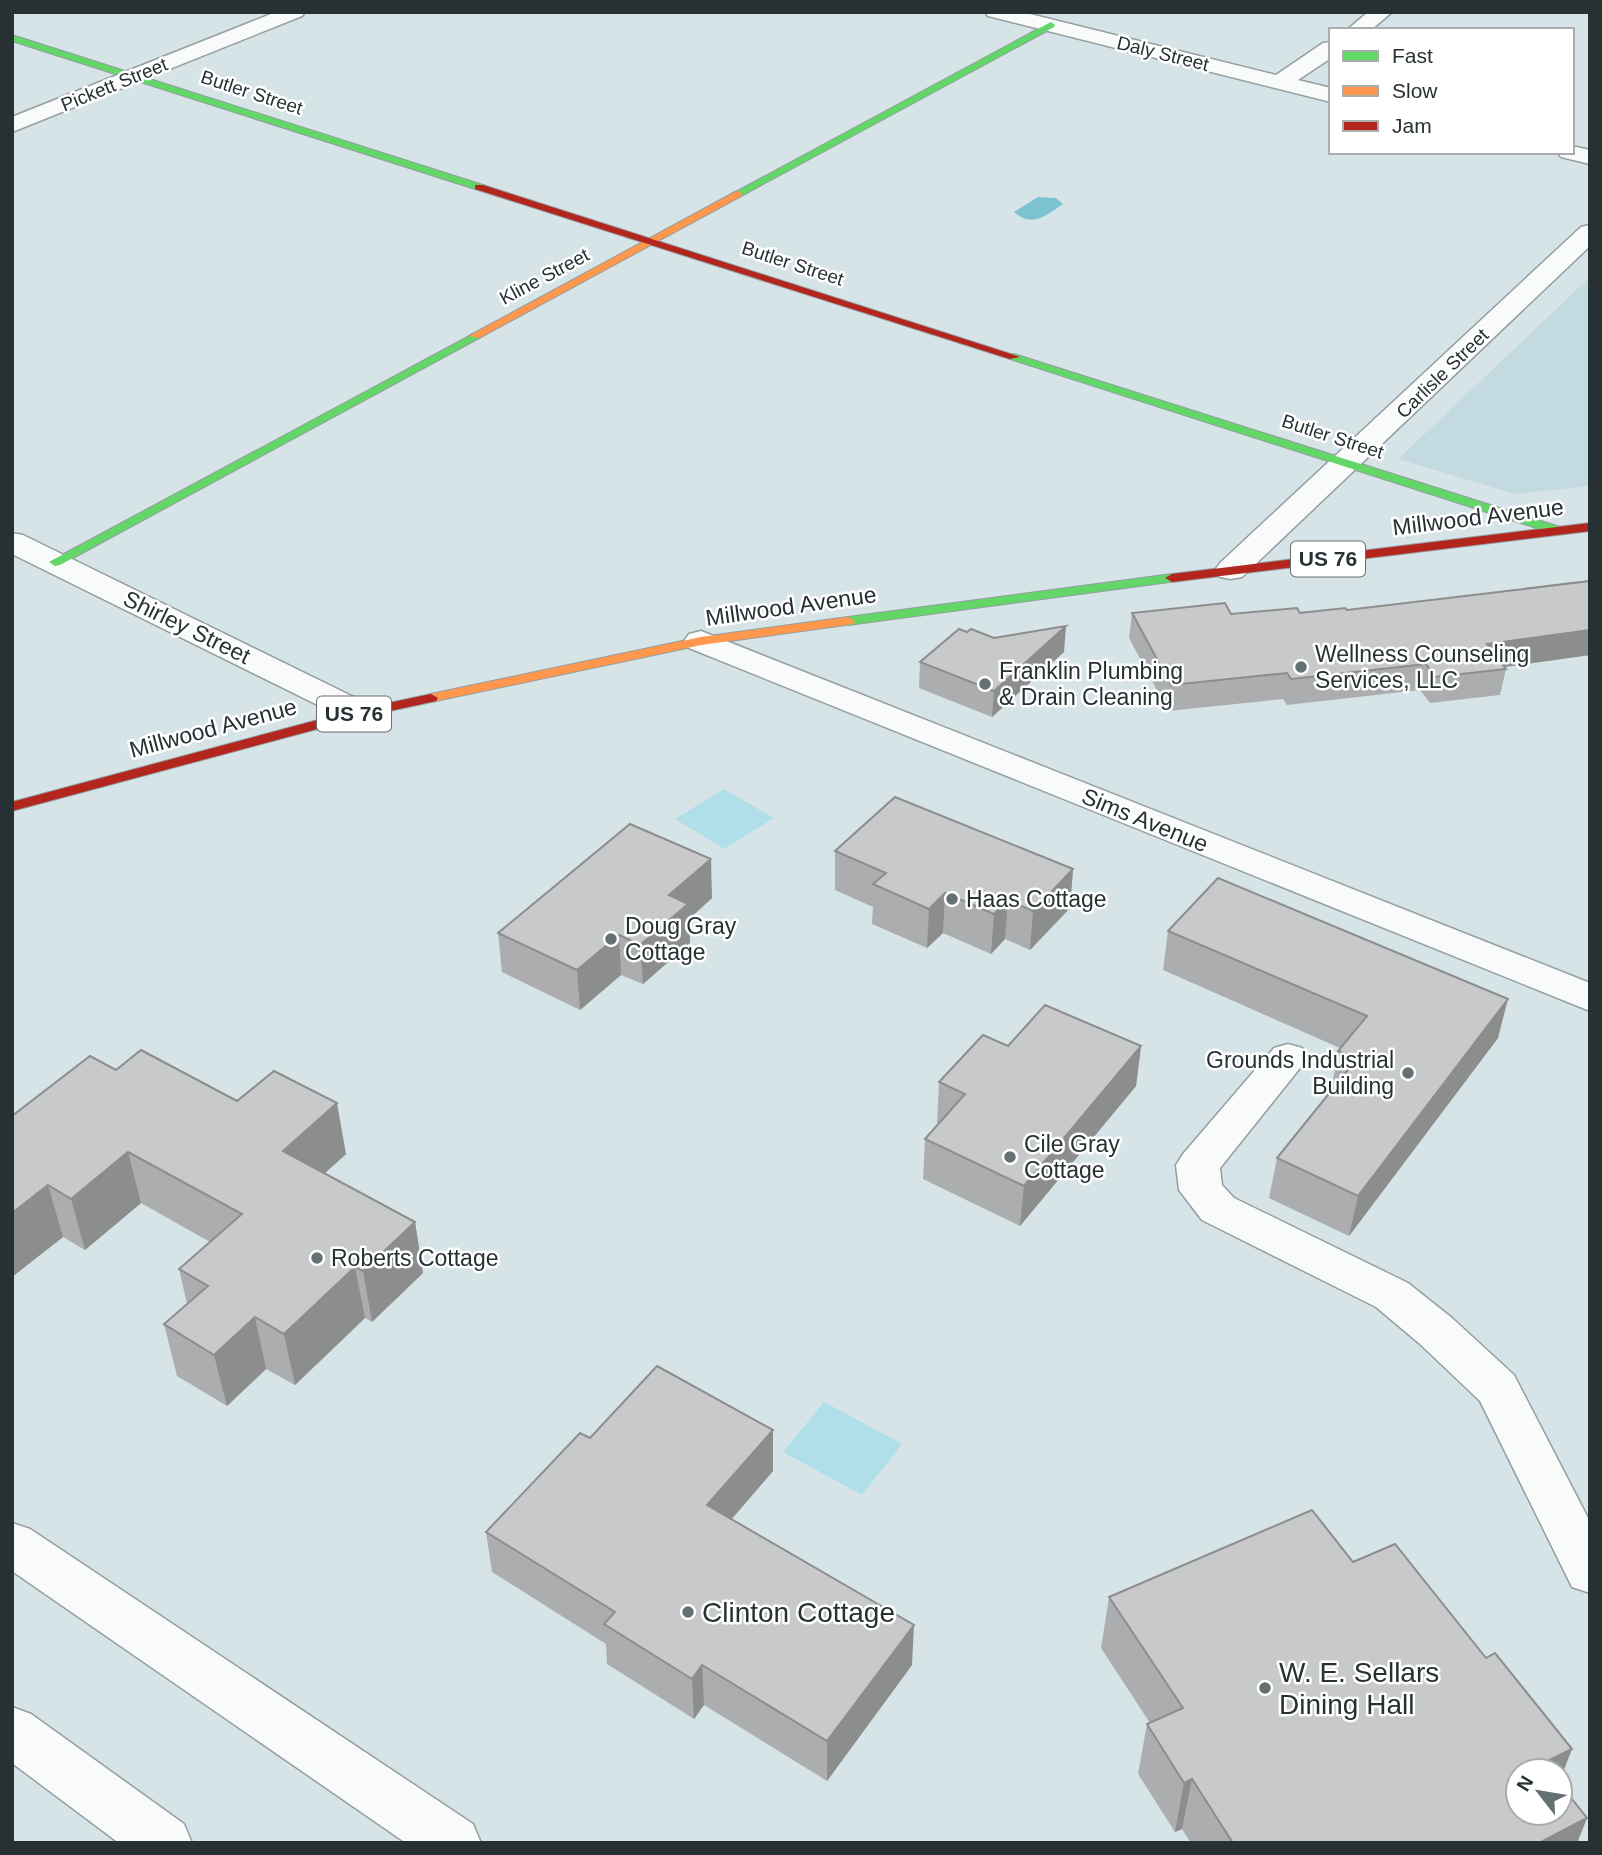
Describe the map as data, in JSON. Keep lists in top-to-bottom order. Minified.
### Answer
{"streets":{"street":["Daly Street","Pickett Street","Butler Street","Kline Street","Carlisle Street","Millwood Avenue","US 76","Shirley Street","Sims Avenue"]},"crossings":[["Daly Street","Kline Street"],["Pickett Street","Butler Street"],["Butler Street","Kline Street"],["Butler Street","Carlisle Street"],["Butler Street","Millwood Avenue"],["Kline Street","Shirley Street"],["Carlisle Street","Millwood Avenue"],["Millwood Avenue","Shirley Street"],["Millwood Avenue","Sims Avenue"]],"places":["Wellness Counseling Services, LLC","Franklin Plumbing & Drain Cleaning","Haas Cottage","Doug Gray Cottage","Grounds Industrial Building","Cile Gray Cottage","Roberts Cottage","Clinton Cottage","W. E. Sellars Dining Hall"],"legend":["Fast","Slow","Jam"],"north":"top left"}
